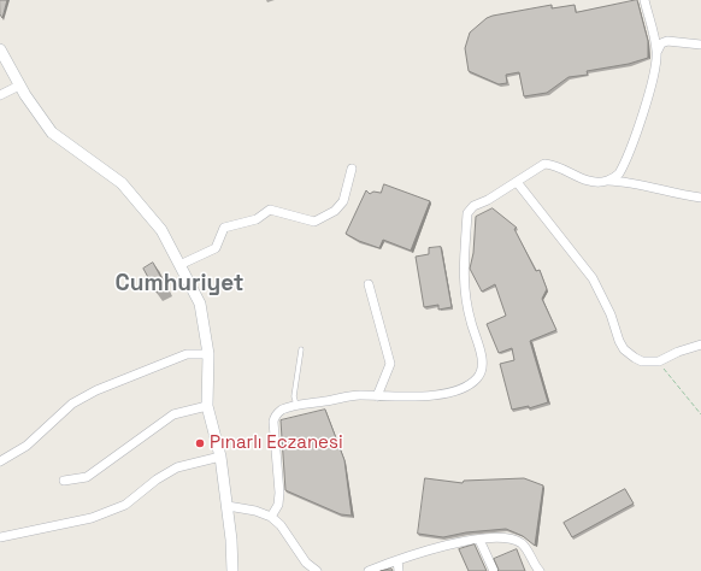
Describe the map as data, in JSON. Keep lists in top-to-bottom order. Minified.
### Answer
{"districts":["Cumhuriyet"],"places":["Pınarlı Eczanesi"]}
